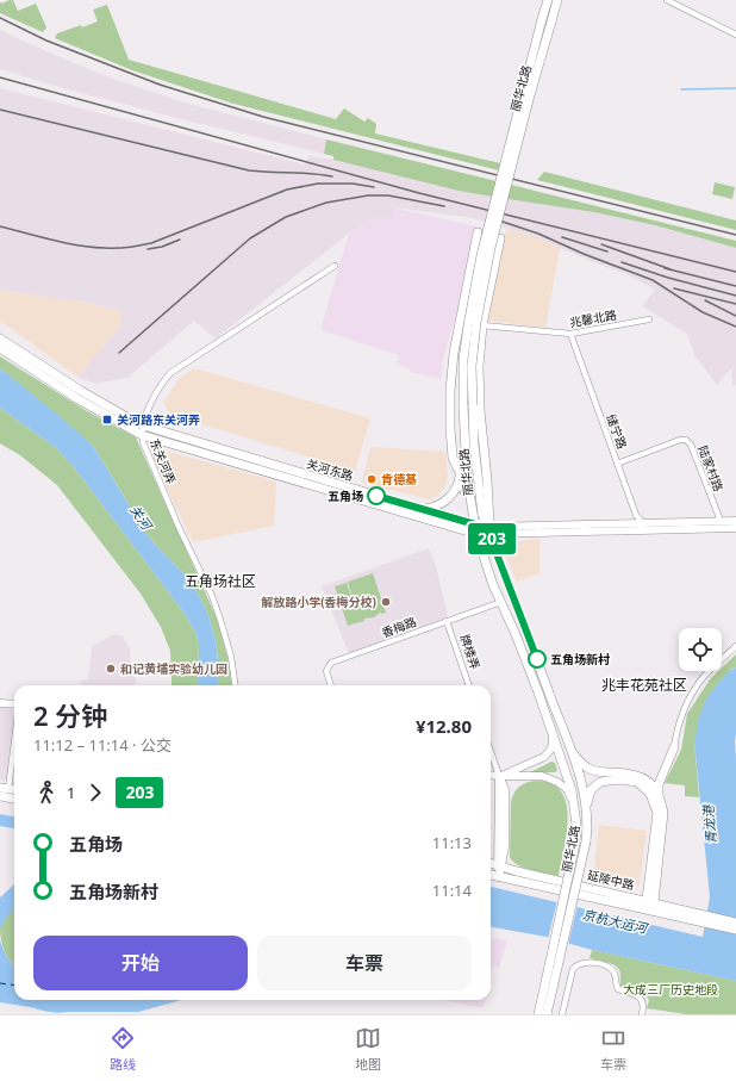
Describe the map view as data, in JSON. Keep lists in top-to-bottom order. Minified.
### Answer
{"streets":{"main road":["丽华北路","关河东路","延陵中路"],"street":["兆馨北路","储宁路","东关河弄","陆家村路","香梅路","牌楼弄"]},"crossings":[["丽华北路","关河东路"],["丽华北路","香梅路"],["兆馨北路","储宁路"],["储宁路","陆家村路"],["储宁路","关河东路"],["东关河弄","关河东路"],["陆家村路","关河东路"],["香梅路","牌楼弄"]],"districts":["五角场社区","兆丰花苑社区"],"water":["关河","青龙港","京杭大运河"],"parks":["大成三厂历史地段"],"places":{"transit":["关河路东关河弄"],"other":["肯德基","五角场","解放路小学(香梅分校)","五角场新村","和记黄埔实验幼儿园"]},"lines":["bus line 203"],"page":{"on_map":"203","heading":["2 分钟","11:12 – 11:14 · 公交","¥12.80"],"legs":["1","203"],"list":[{"name":"五角场","value":"11:13"},{"name":"五角场新村","value":"11:14"}],"buttons":["开始","车票"],"tabs":["路线","地图","车票"]}}
